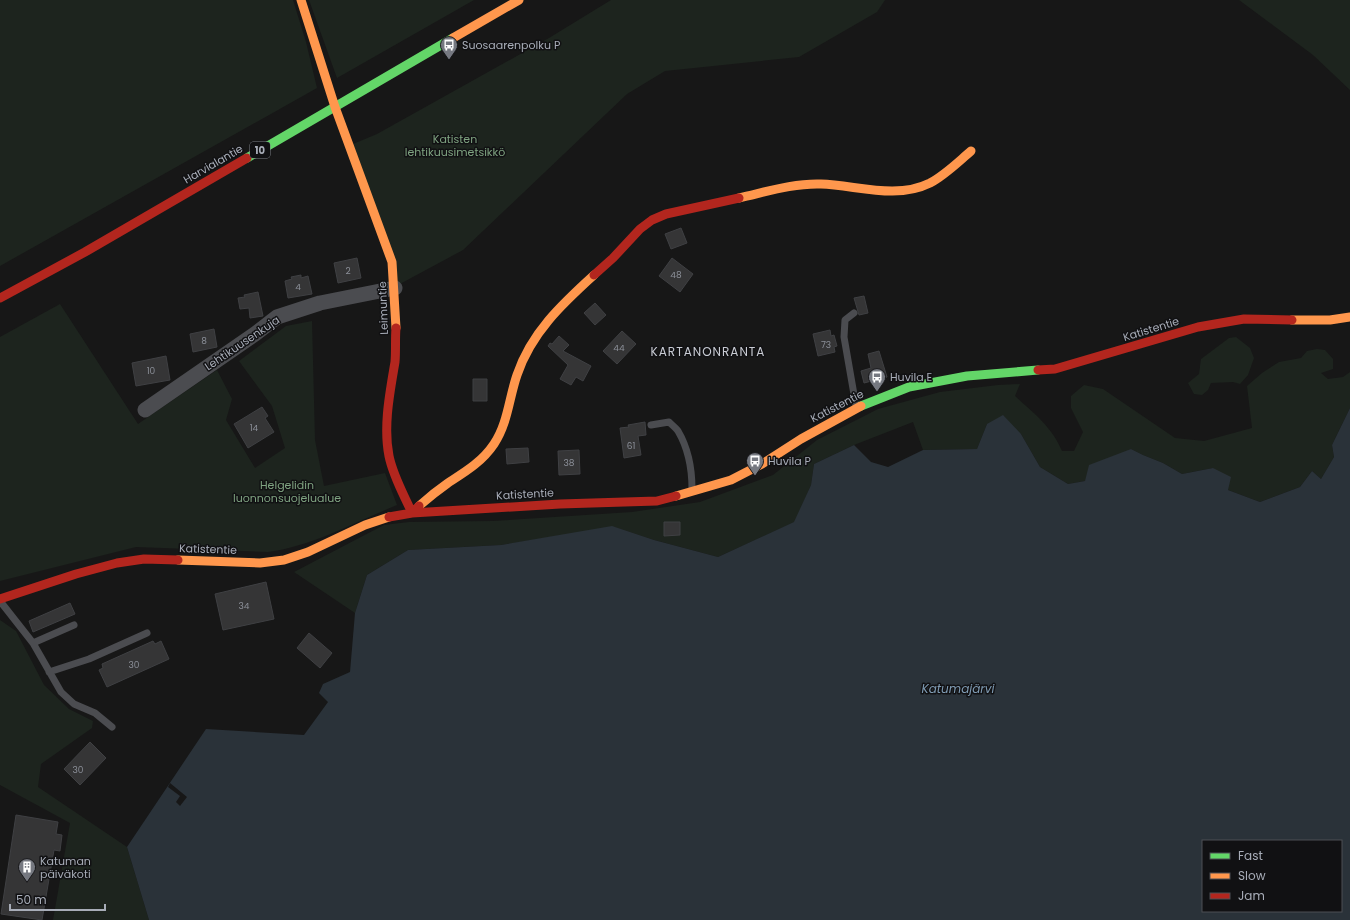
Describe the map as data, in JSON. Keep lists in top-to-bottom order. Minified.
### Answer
{"streets":{"main road":["10","Harvialantie","Leimuntie","Katistentie"],"street":["Lehtikuusenkuja"]},"crossings":[["Harvialantie","Leimuntie"],["Leimuntie","Katistentie"],["Leimuntie","Lehtikuusenkuja"]],"districts":["KARTANONRANTA"],"water":["Katumajärvi"],"parks":["Katisten lehtikuusimetsikkö","Helgelidin luonnonsuojelualue"],"places":{"bus stop":["Suosaarenpolku P","Huvila E","Huvila P"],"building":["Katuman päiväkoti"]},"house_numbers":["2","48","4","8","73","44","10","14","61","38","34","30","30"],"legend":["Fast","Slow","Jam"],"scale_bar":"50 m"}
